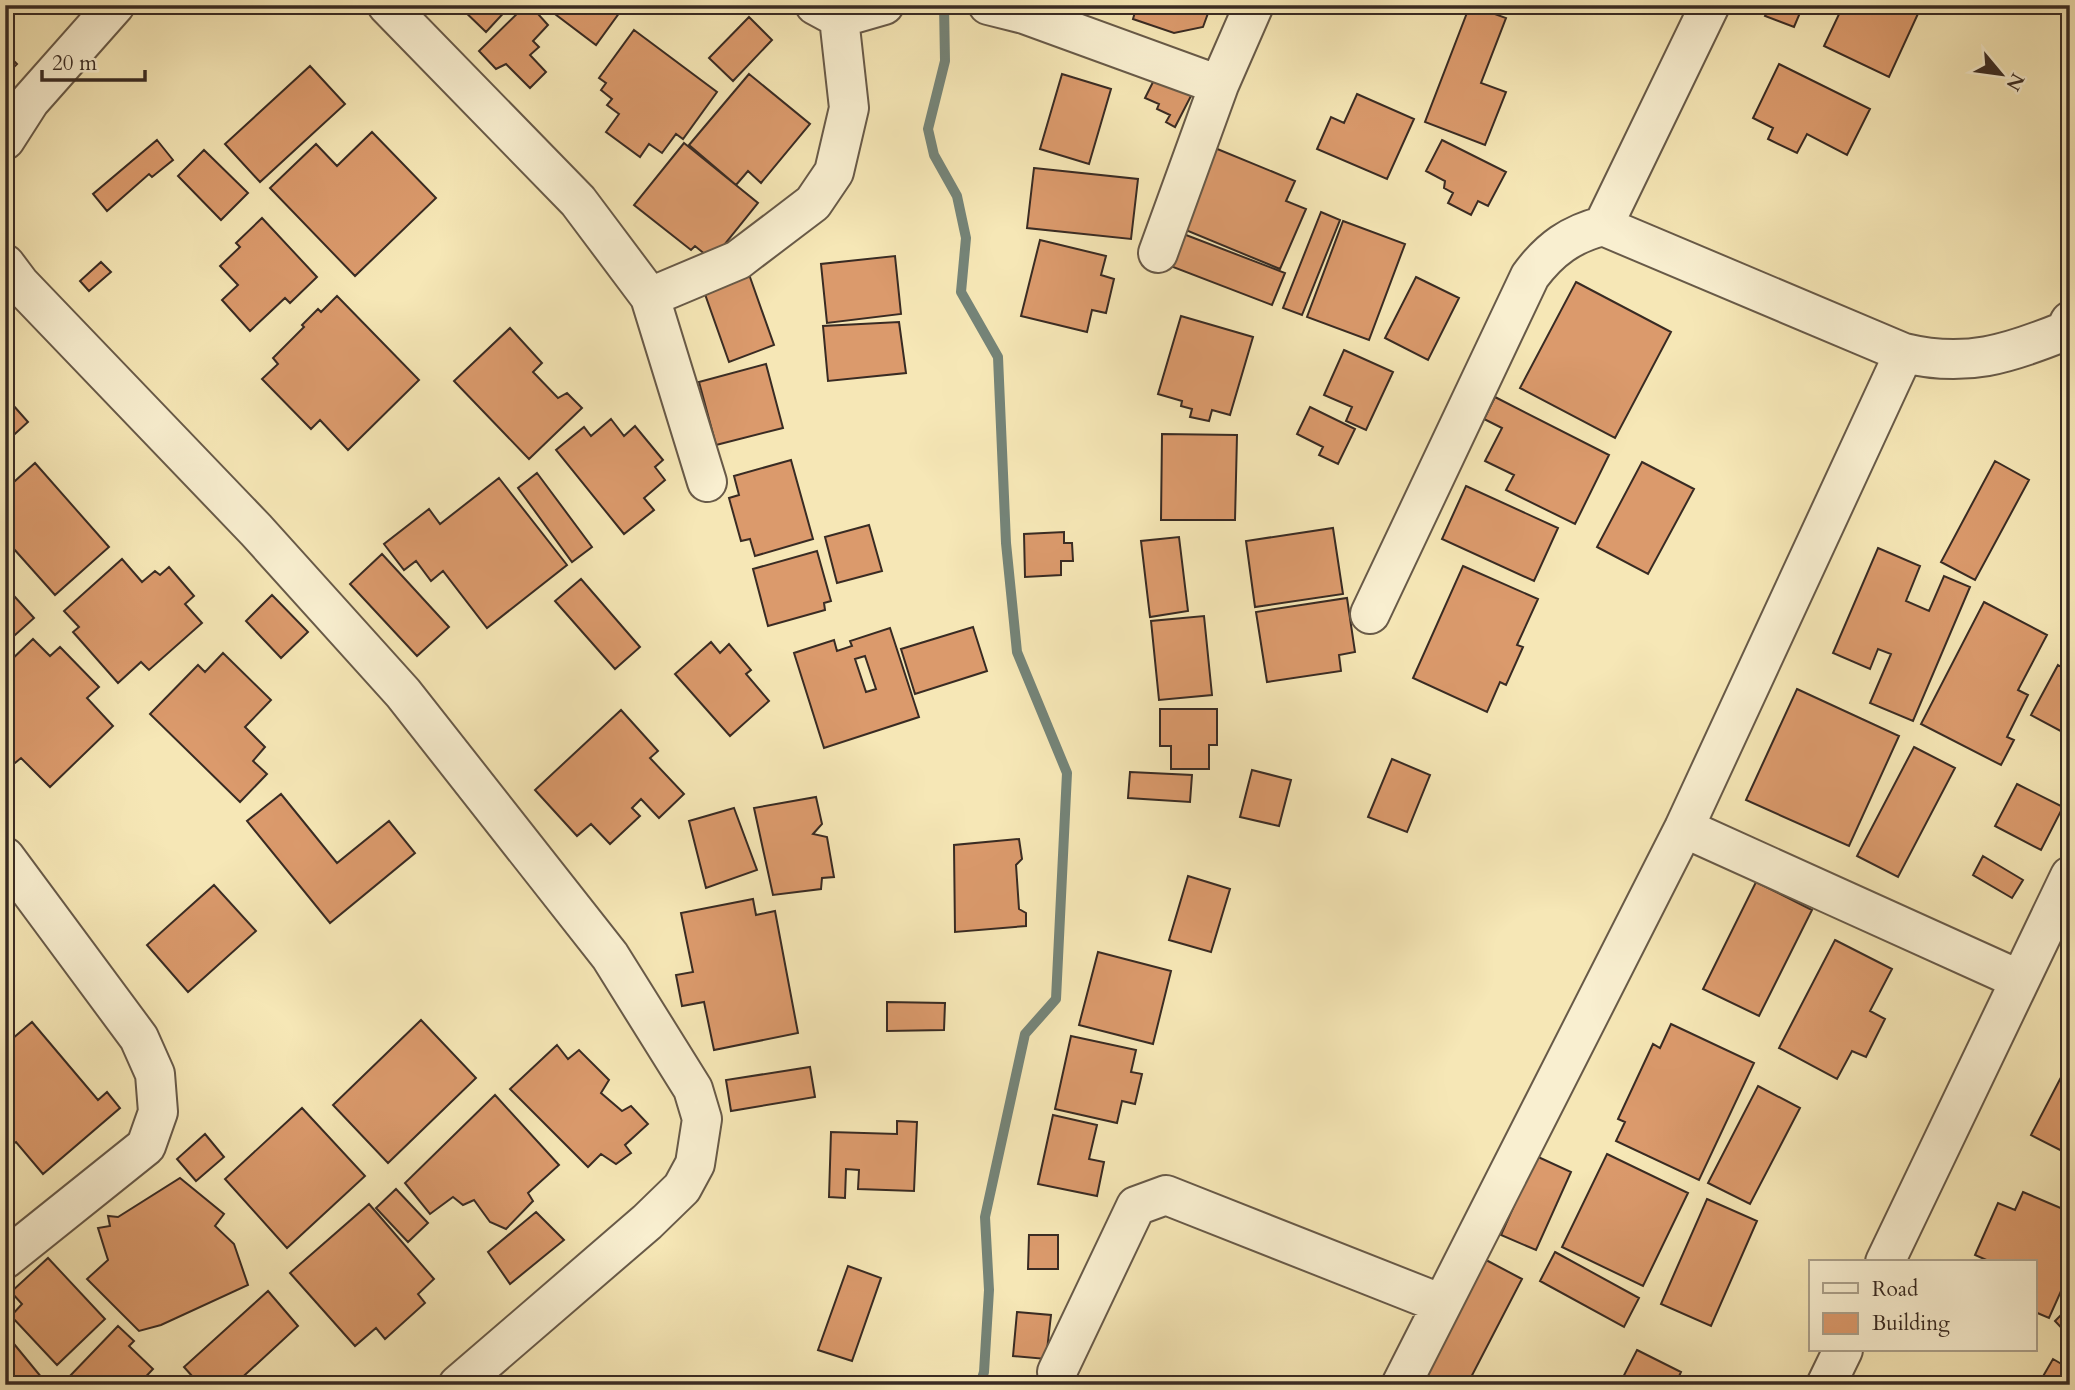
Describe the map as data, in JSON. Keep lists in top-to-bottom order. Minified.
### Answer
{"legend":["Road","Building"],"scale_bar":"20 m","north":"bottom right"}
